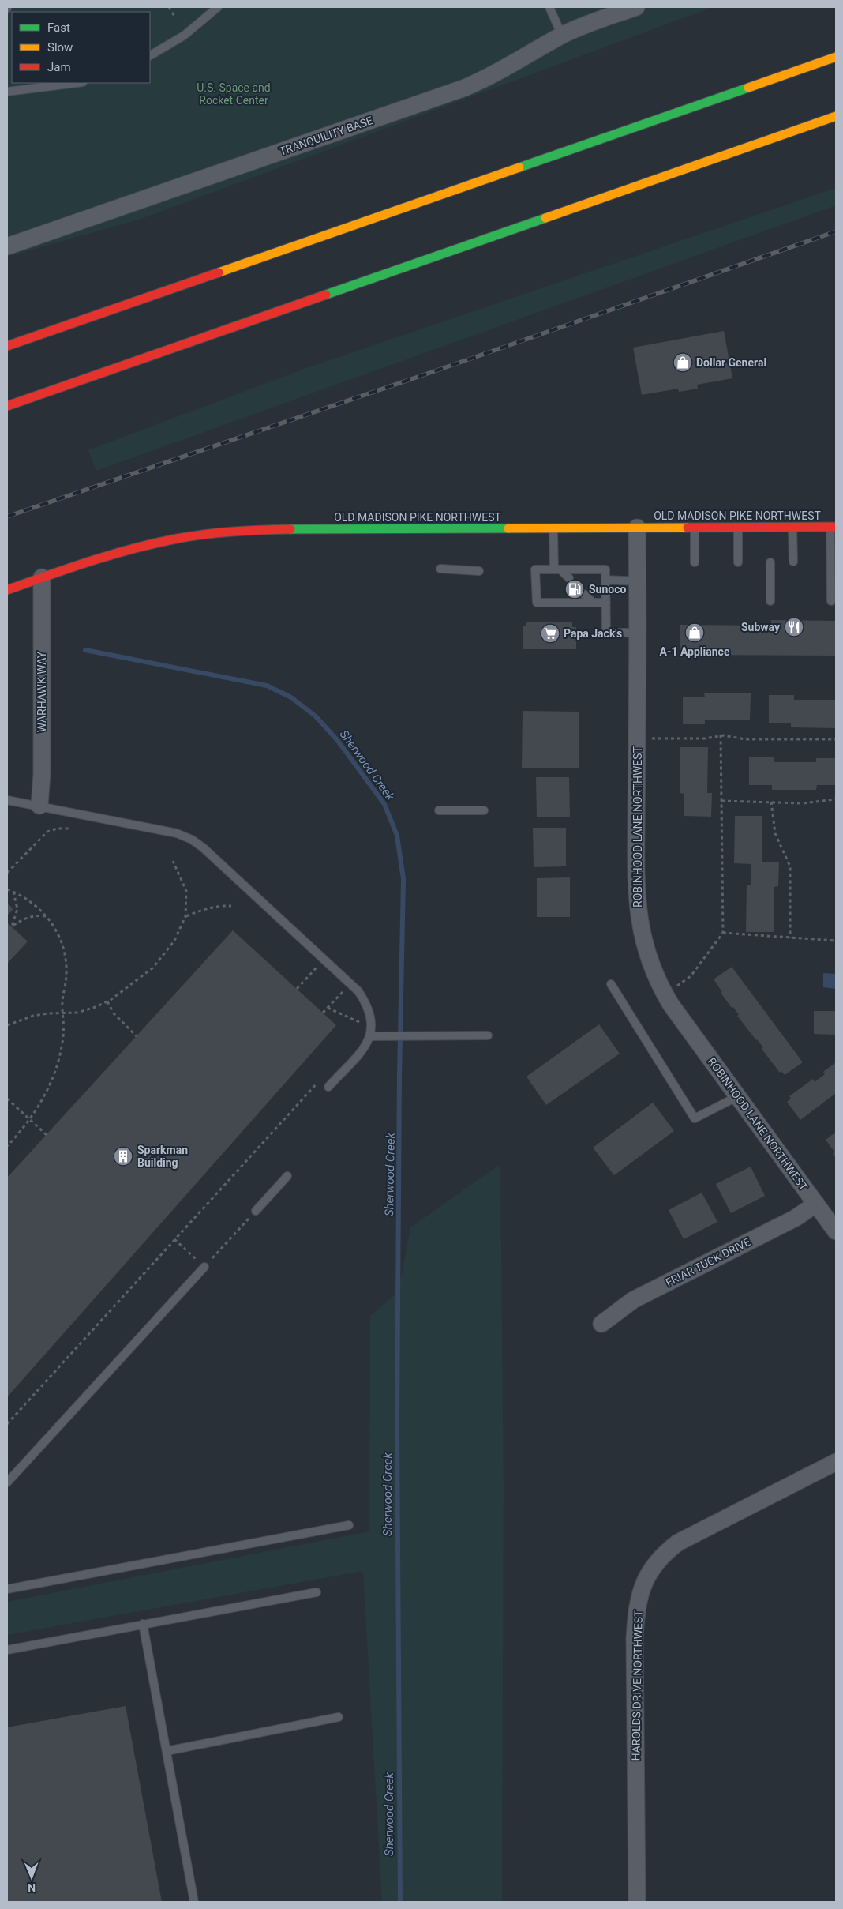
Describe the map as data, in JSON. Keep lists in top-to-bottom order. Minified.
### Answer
{"streets":{"main road":["OLD MADISON PIKE NORTHWEST"],"street":["TRANQUILITY BASE","WARHAWK WAY","ROBINHOOD LANE NORTHWEST","FRIAR TUCK DRIVE","HAROLDS DRIVE NORTHWEST"]},"crossings":[["OLD MADISON PIKE NORTHWEST","WARHAWK WAY"],["OLD MADISON PIKE NORTHWEST","ROBINHOOD LANE NORTHWEST"],["ROBINHOOD LANE NORTHWEST","FRIAR TUCK DRIVE"]],"water":["Sherwood Creek"],"parks":["U.S. Space and Rocket Center"],"places":{"shop":["Dollar General","A-1 Appliance"],"fuel station":["Sunoco"],"restaurant":["Subway"],"supermarket":["Papa Jack's"],"building":["Sparkman Building"]},"legend":["Fast","Slow","Jam"],"north":"bottom"}
